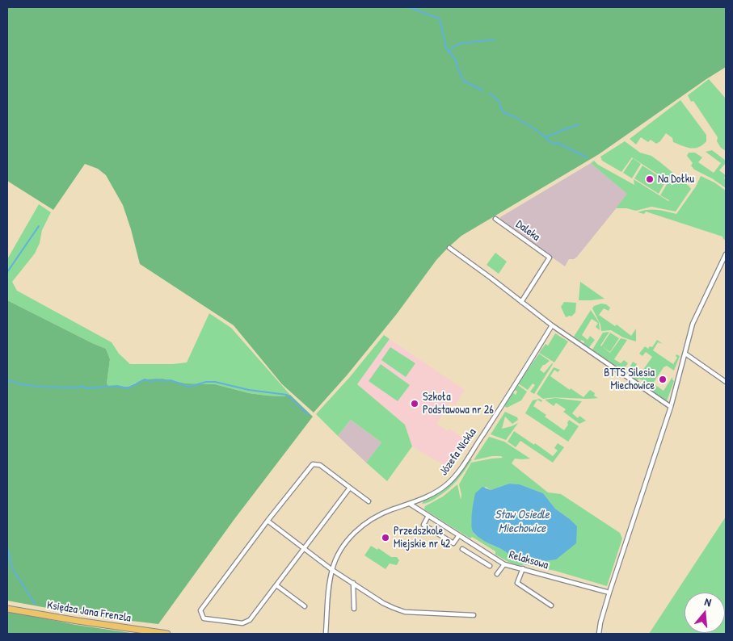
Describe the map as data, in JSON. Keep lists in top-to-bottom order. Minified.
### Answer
{"streets":{"main road":["Księdza Jana Frenzla"],"street":["Daleka","Józefa Nickla","Relaksowa"]},"crossings":[["Józefa Nickla","Relaksowa"]],"water":["Staw Osiedle Miechowice"],"places":["Na Dołku","BTTS Silesia Miechowice","Szkoła Podstawowa nr 26","Przedszkole Miejskie nr 42"],"north":"top"}
